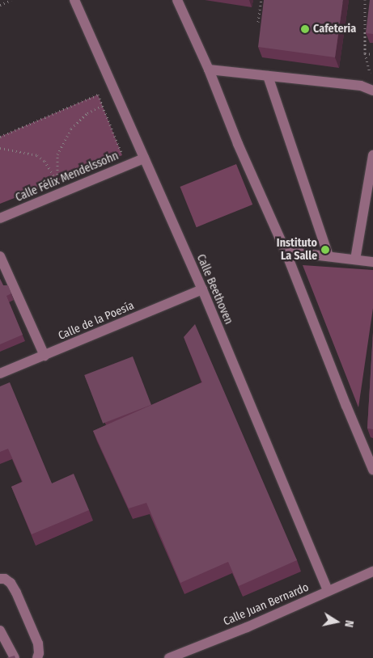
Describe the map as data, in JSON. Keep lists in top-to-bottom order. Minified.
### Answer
{"streets":{"street":["Calle Félix Mendelssohn","Calle Beethoven","Calle de la Poesía","Calle Juan Bernardo"]},"crossings":[["Calle Félix Mendelssohn","Calle Beethoven"],["Calle Beethoven","Calle de la Poesía"],["Calle Beethoven","Calle Juan Bernardo"]],"places":["Cafeteria","Instituto La Salle"],"north":"right"}
